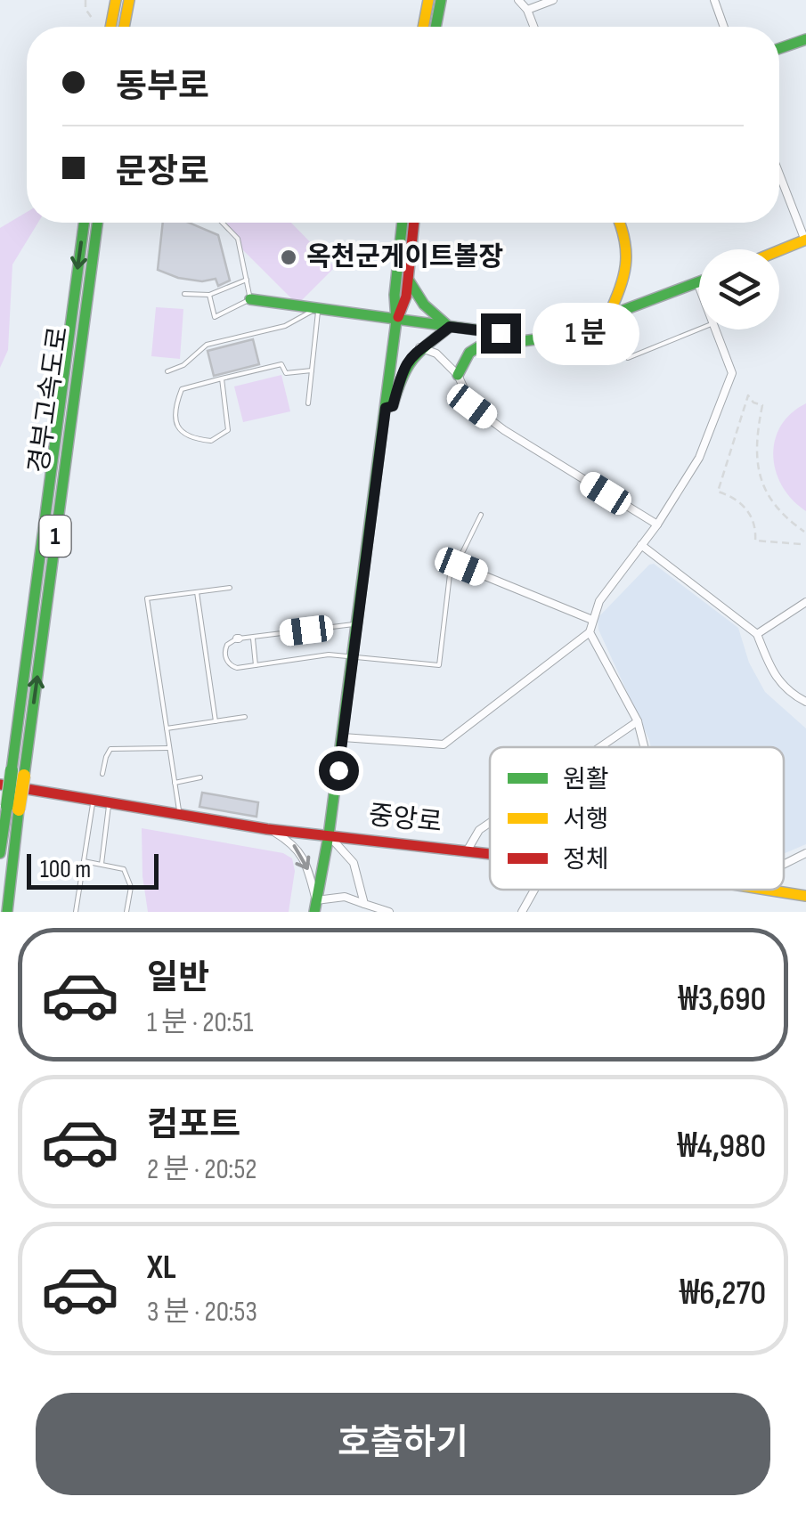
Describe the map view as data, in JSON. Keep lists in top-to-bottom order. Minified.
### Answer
{"streets":{"main road":["경부고속도로","1","중앙로"]},"places":["옥천군게이트볼장"],"legend":["원활","서행","정체"],"scale_bar":"100 m","page":{"banner":["동부로","문장로"],"bubble":"1 분","scale":"100 m","list":[{"name":"일반","note":"1 분 · 20:51","value":"₩3,690"},{"name":"컴포트","note":"2 분 · 20:52","value":"₩4,980"},{"name":"XL","note":"3 분 · 20:53","value":"₩6,270"}],"buttons":"호출하기"}}
